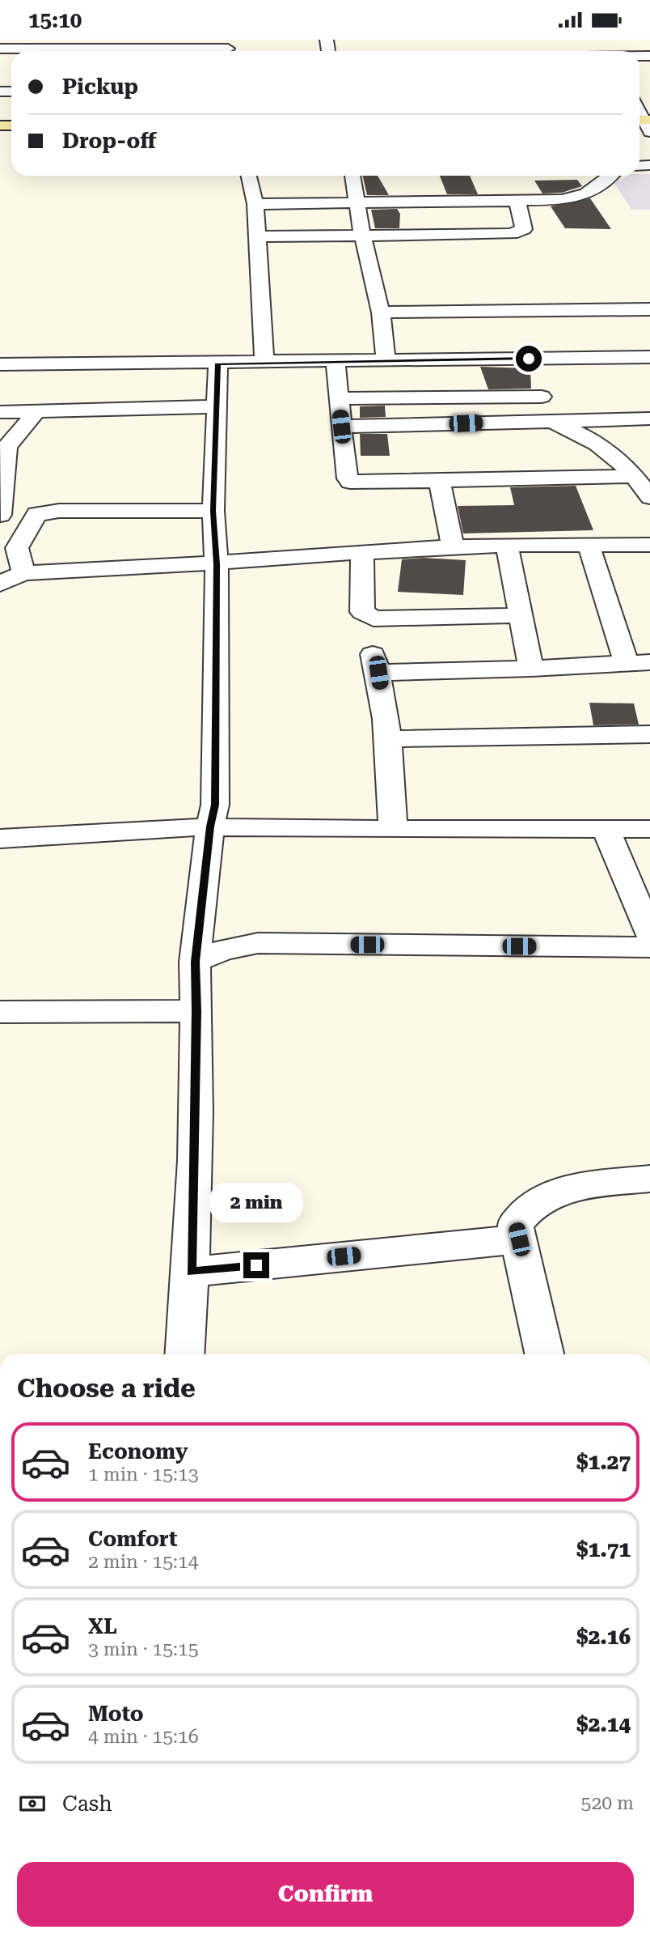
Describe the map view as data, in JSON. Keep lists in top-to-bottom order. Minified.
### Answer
{"page":{"status":"15:10","banner":["Pickup","Drop-off"],"bubble":"2 min","heading":"Choose a ride","list":[{"name":"Economy","note":"1 min · 15:13","value":"$1.27"},{"name":"Comfort","note":"2 min · 15:14","value":"$1.71"},{"name":"XL","note":"3 min · 15:15","value":"$2.16"},{"name":"Moto","note":"4 min · 15:16","value":"$2.14"}],"pay":["Cash","520 m"],"buttons":"Confirm"}}
